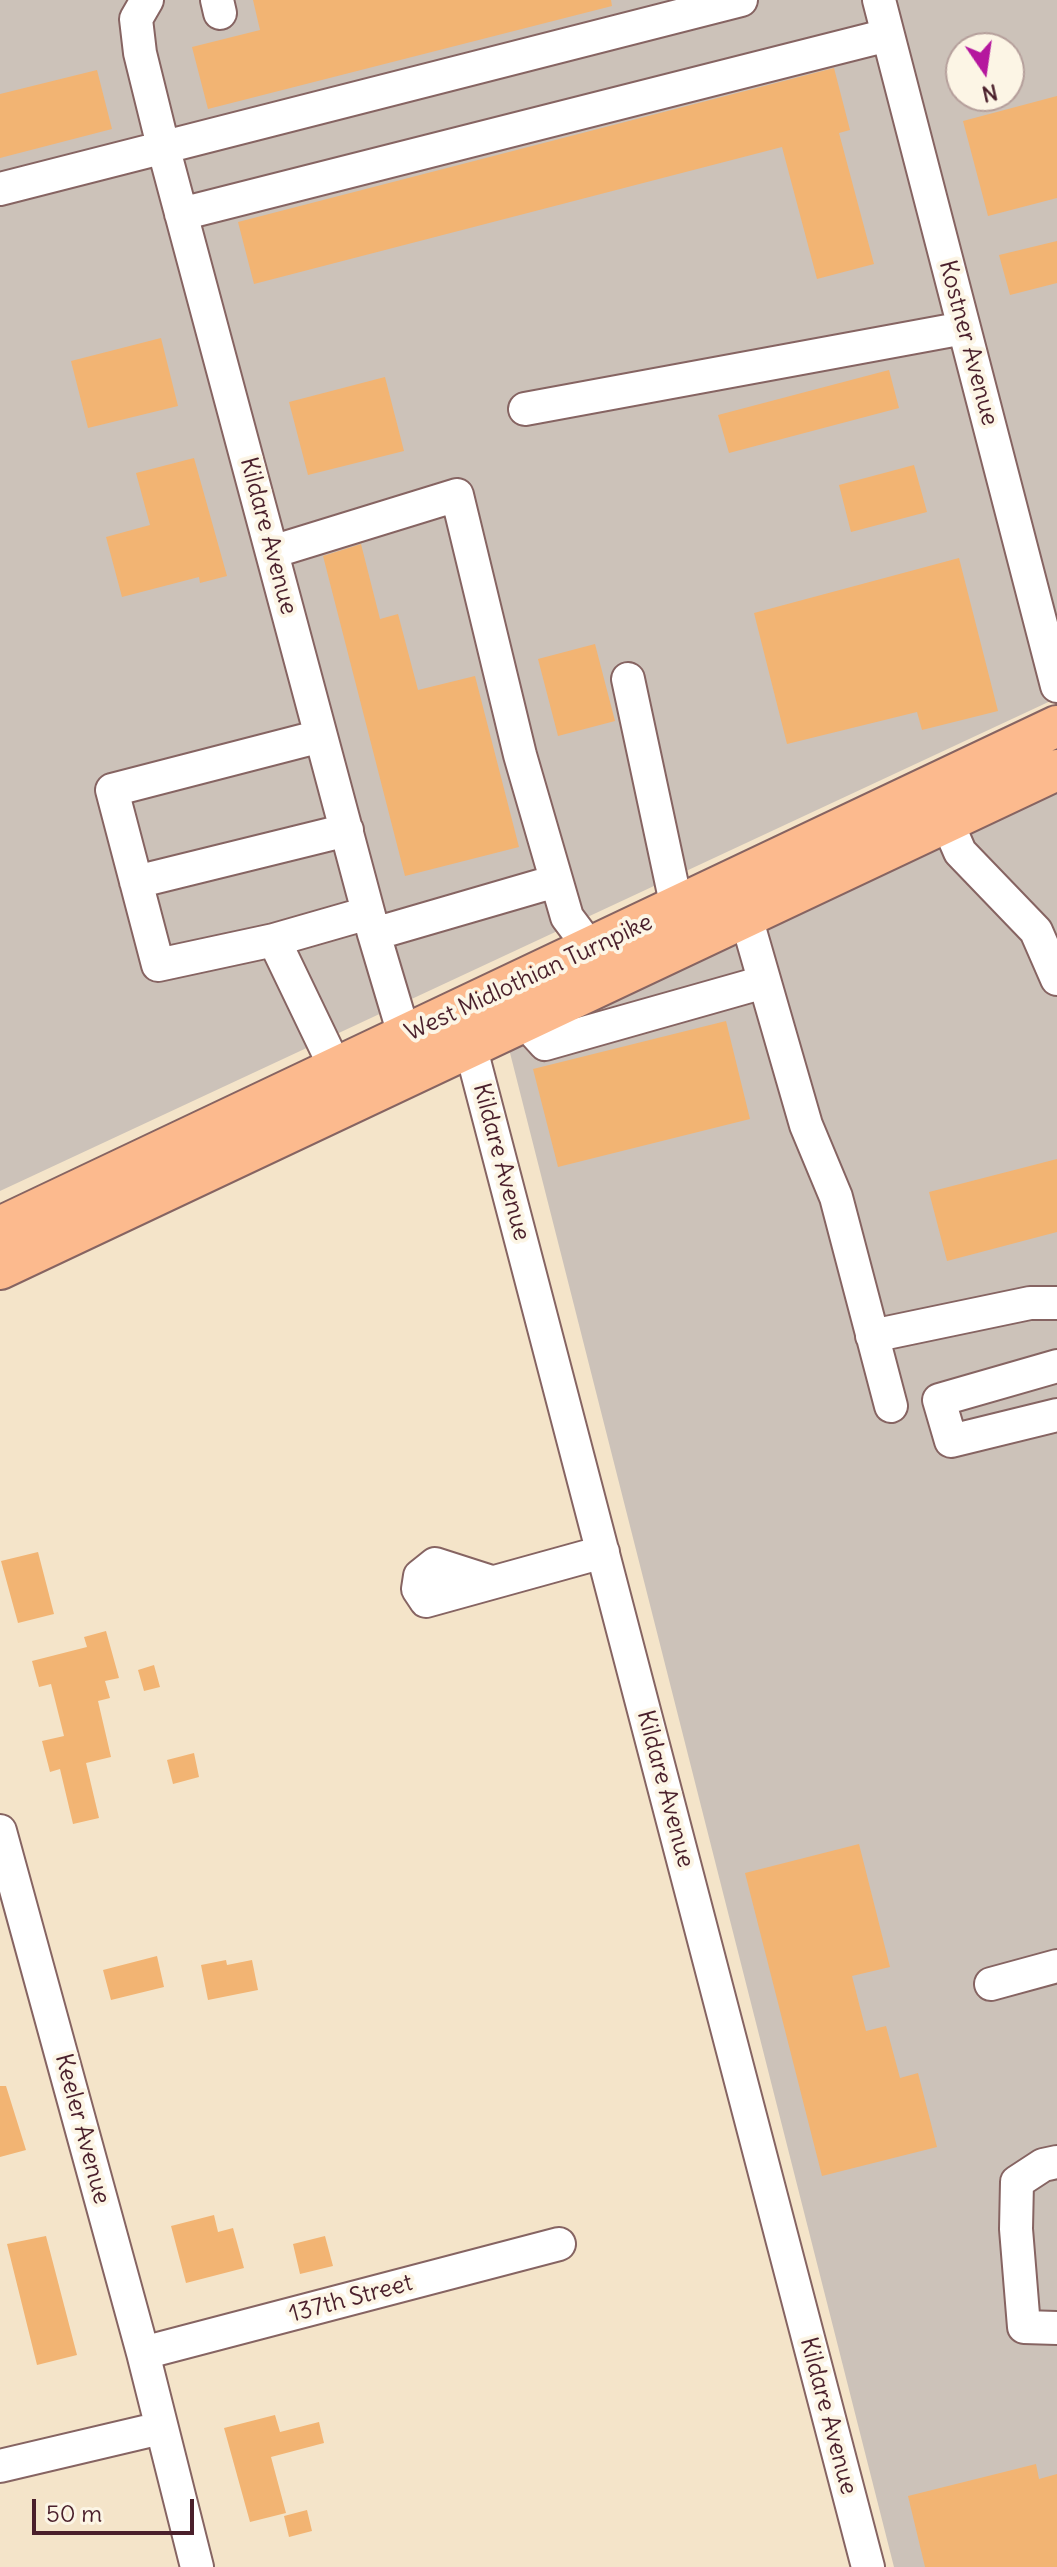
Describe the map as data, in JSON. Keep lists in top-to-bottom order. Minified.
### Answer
{"streets":{"main road":["West Midlothian Turnpike"],"street":["Kostner Avenue","Kildare Avenue","Keeler Avenue","137th Street"]},"crossings":[["Kildare Avenue","West Midlothian Turnpike"],["Keeler Avenue","137th Street"]],"scale_bar":"50 m","north":"bottom"}
